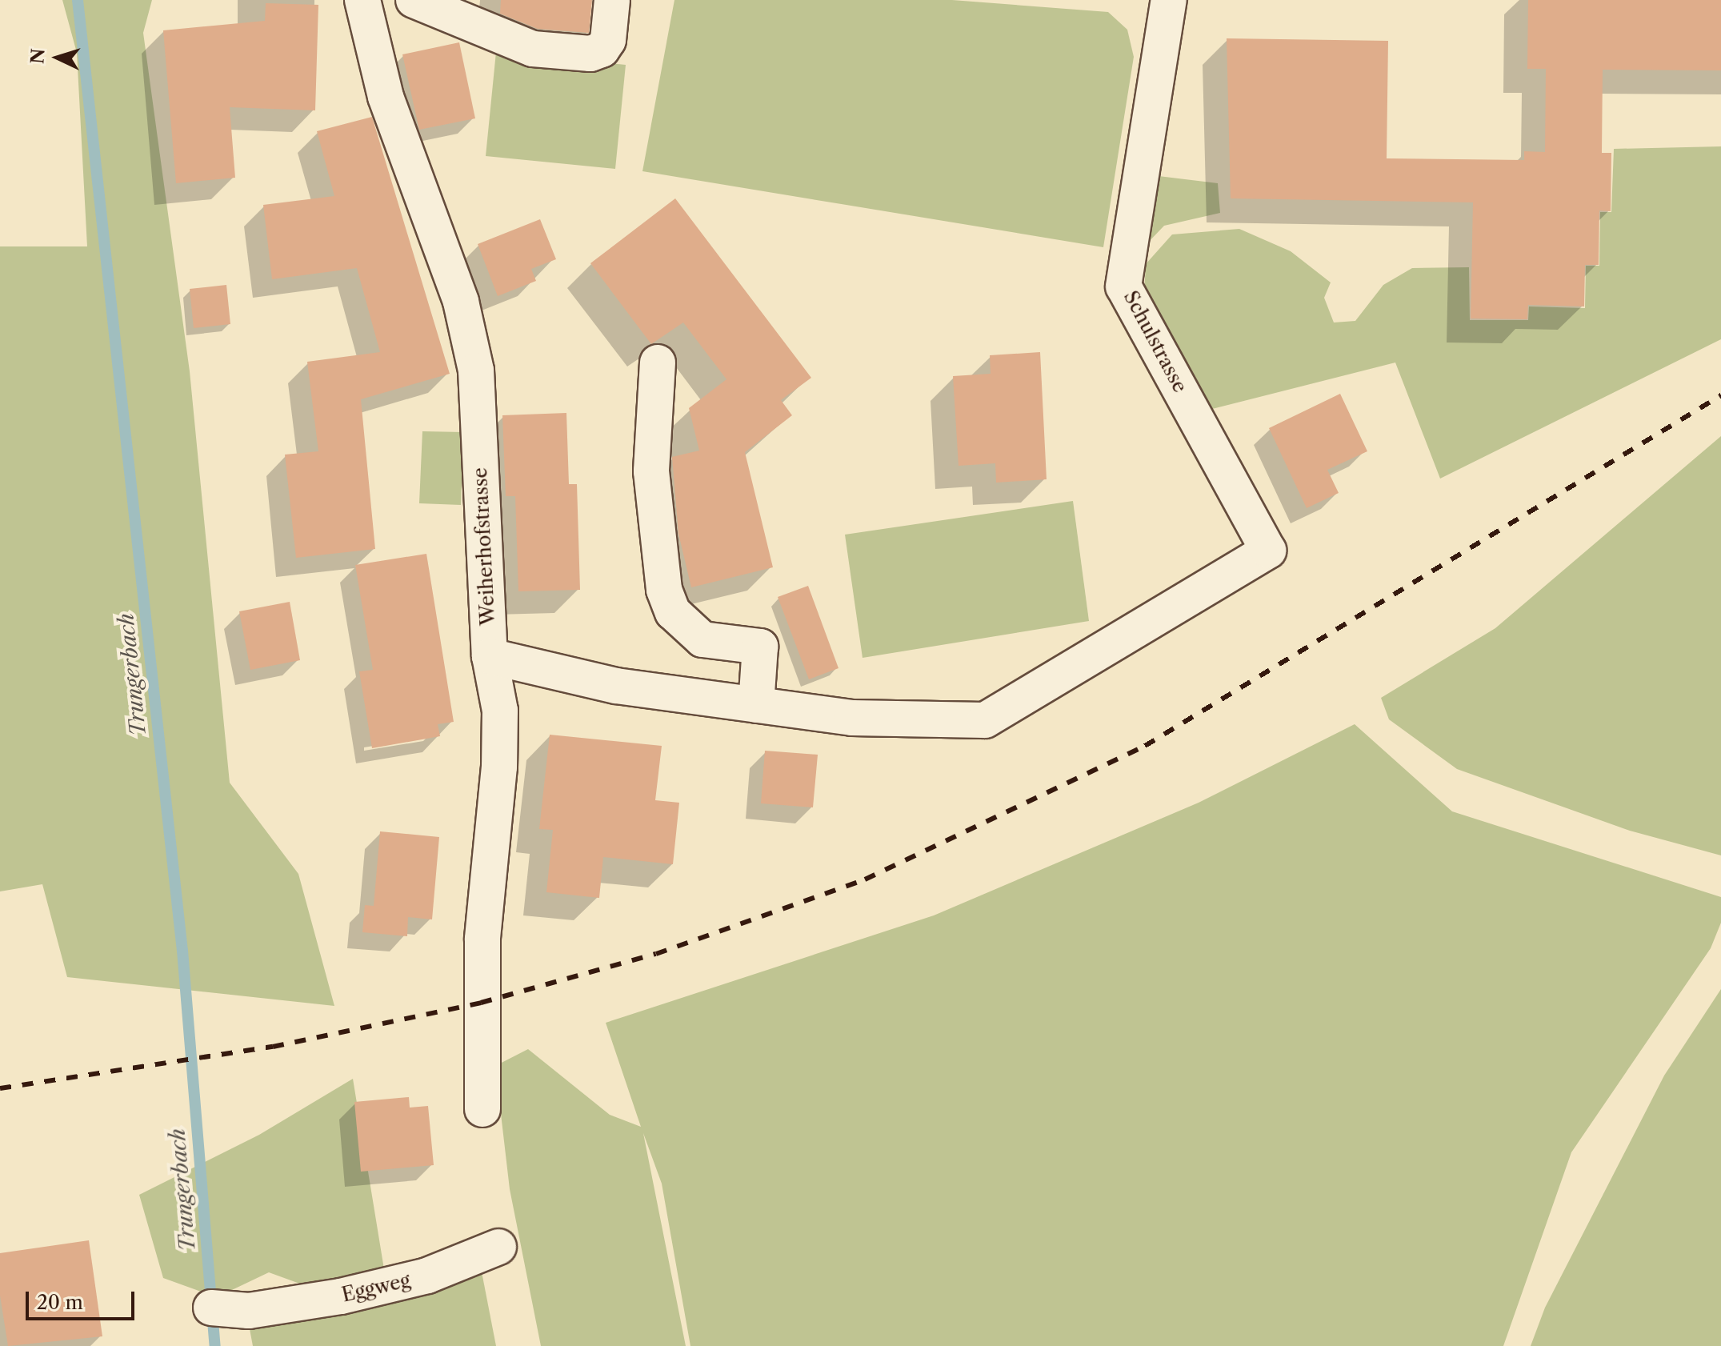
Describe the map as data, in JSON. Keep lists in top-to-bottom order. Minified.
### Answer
{"streets":{"street":["Schulstrasse","Weiherhofstrasse","Eggweg"]},"water":["Trungerbach"],"scale_bar":"20 m","north":"left"}
